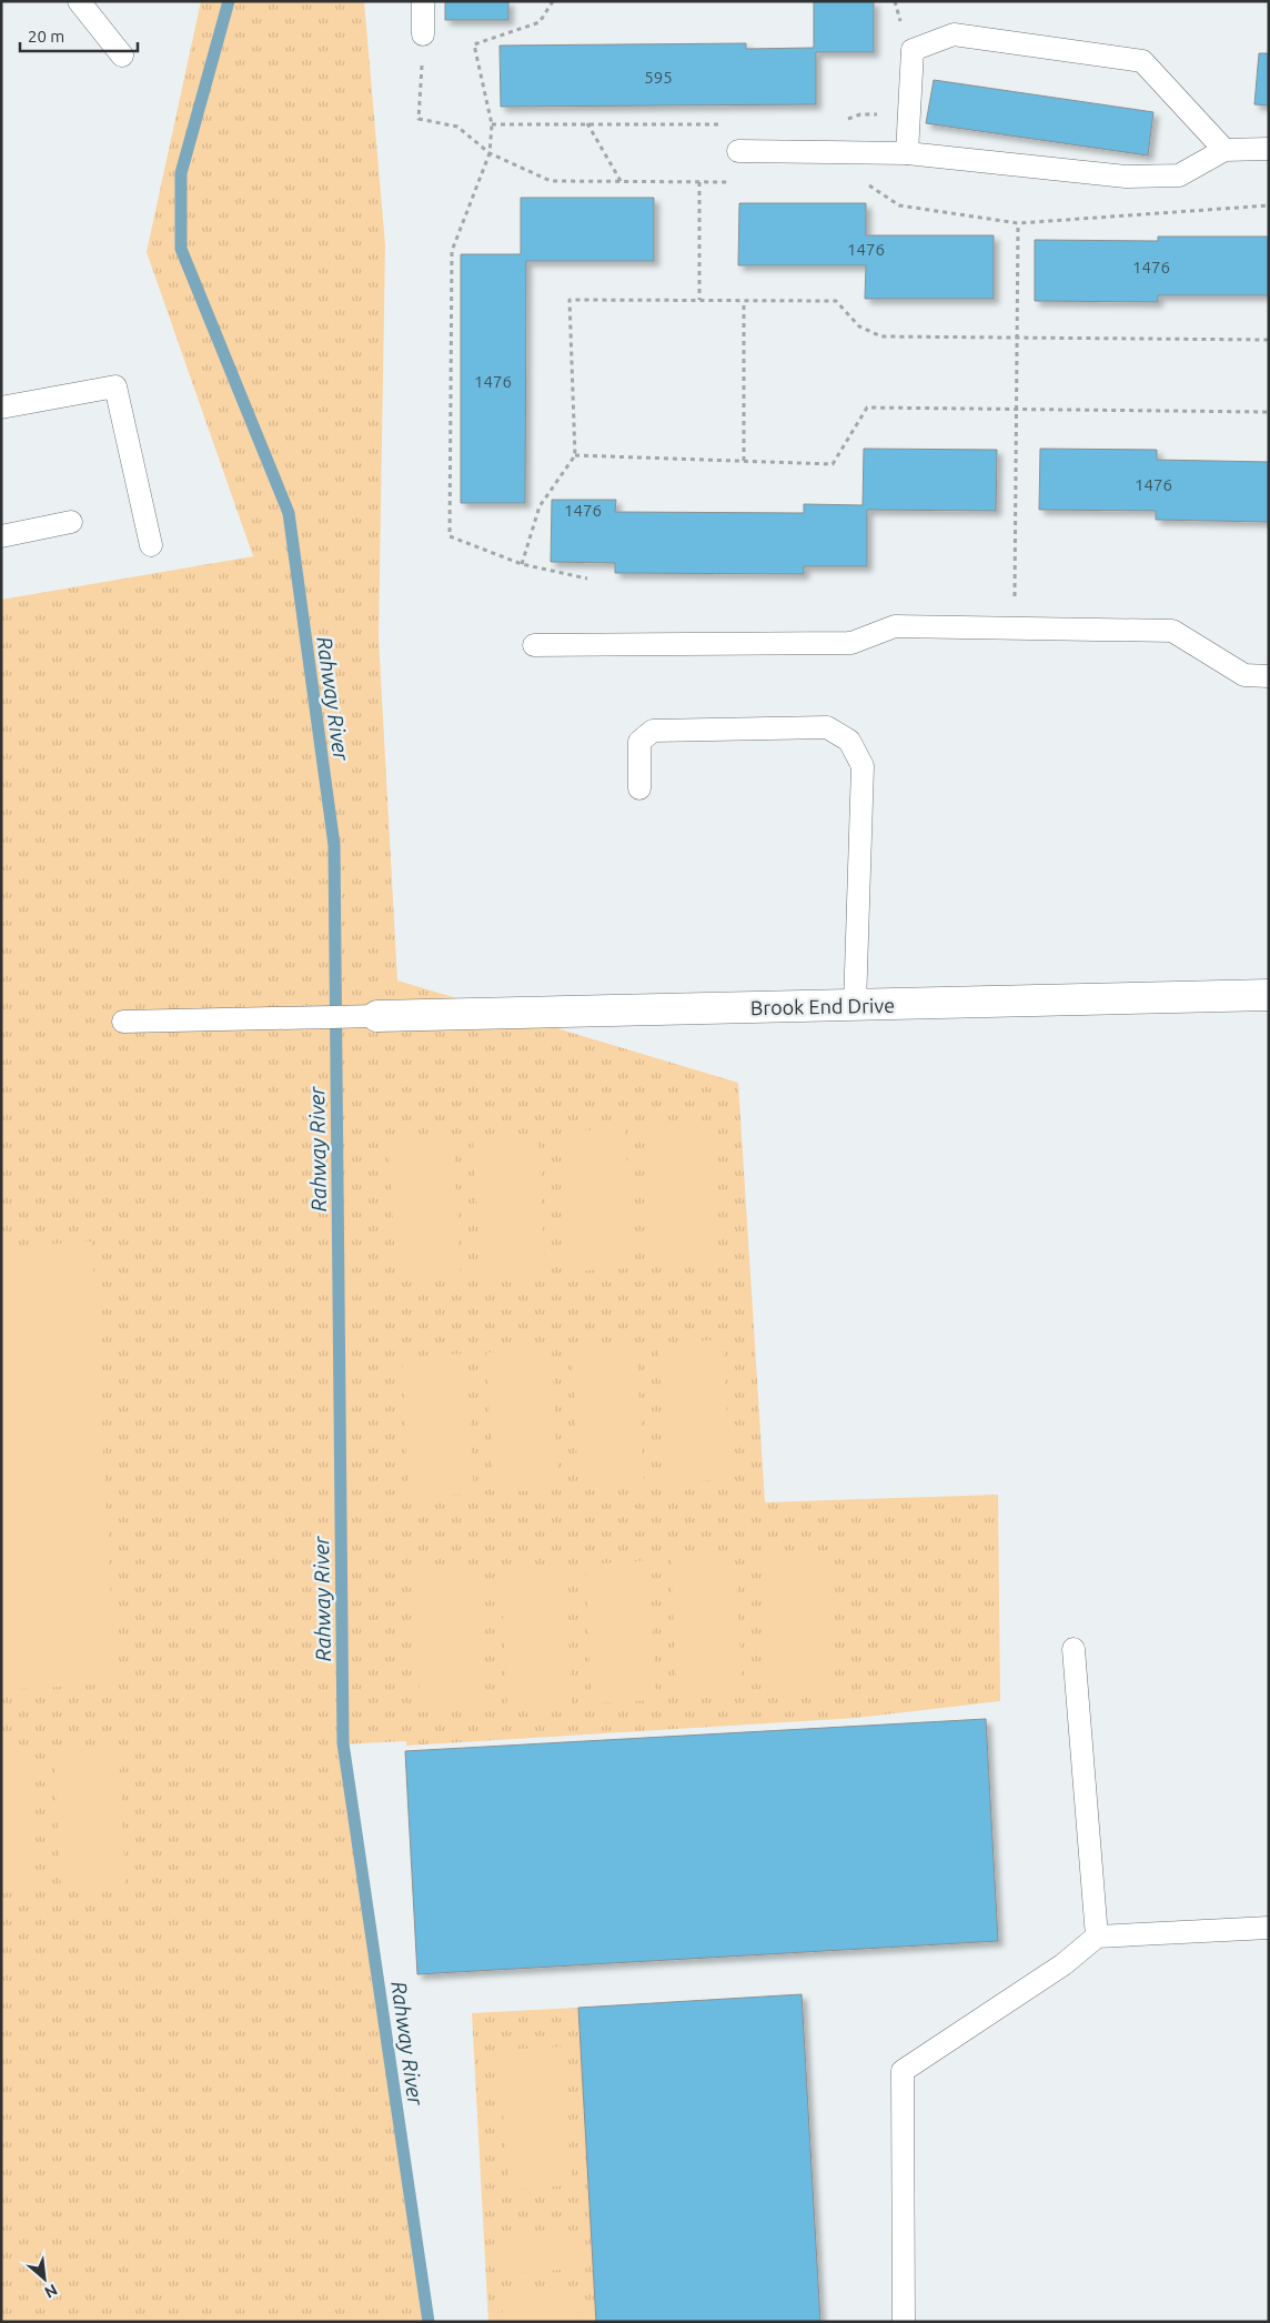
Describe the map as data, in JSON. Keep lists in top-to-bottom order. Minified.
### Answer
{"streets":{"street":["Brook End Drive"]},"water":["Rahway River"],"house_numbers":["595","1476","1476","1476","1476","1476"],"scale_bar":"20 m","north":"bottom right"}
